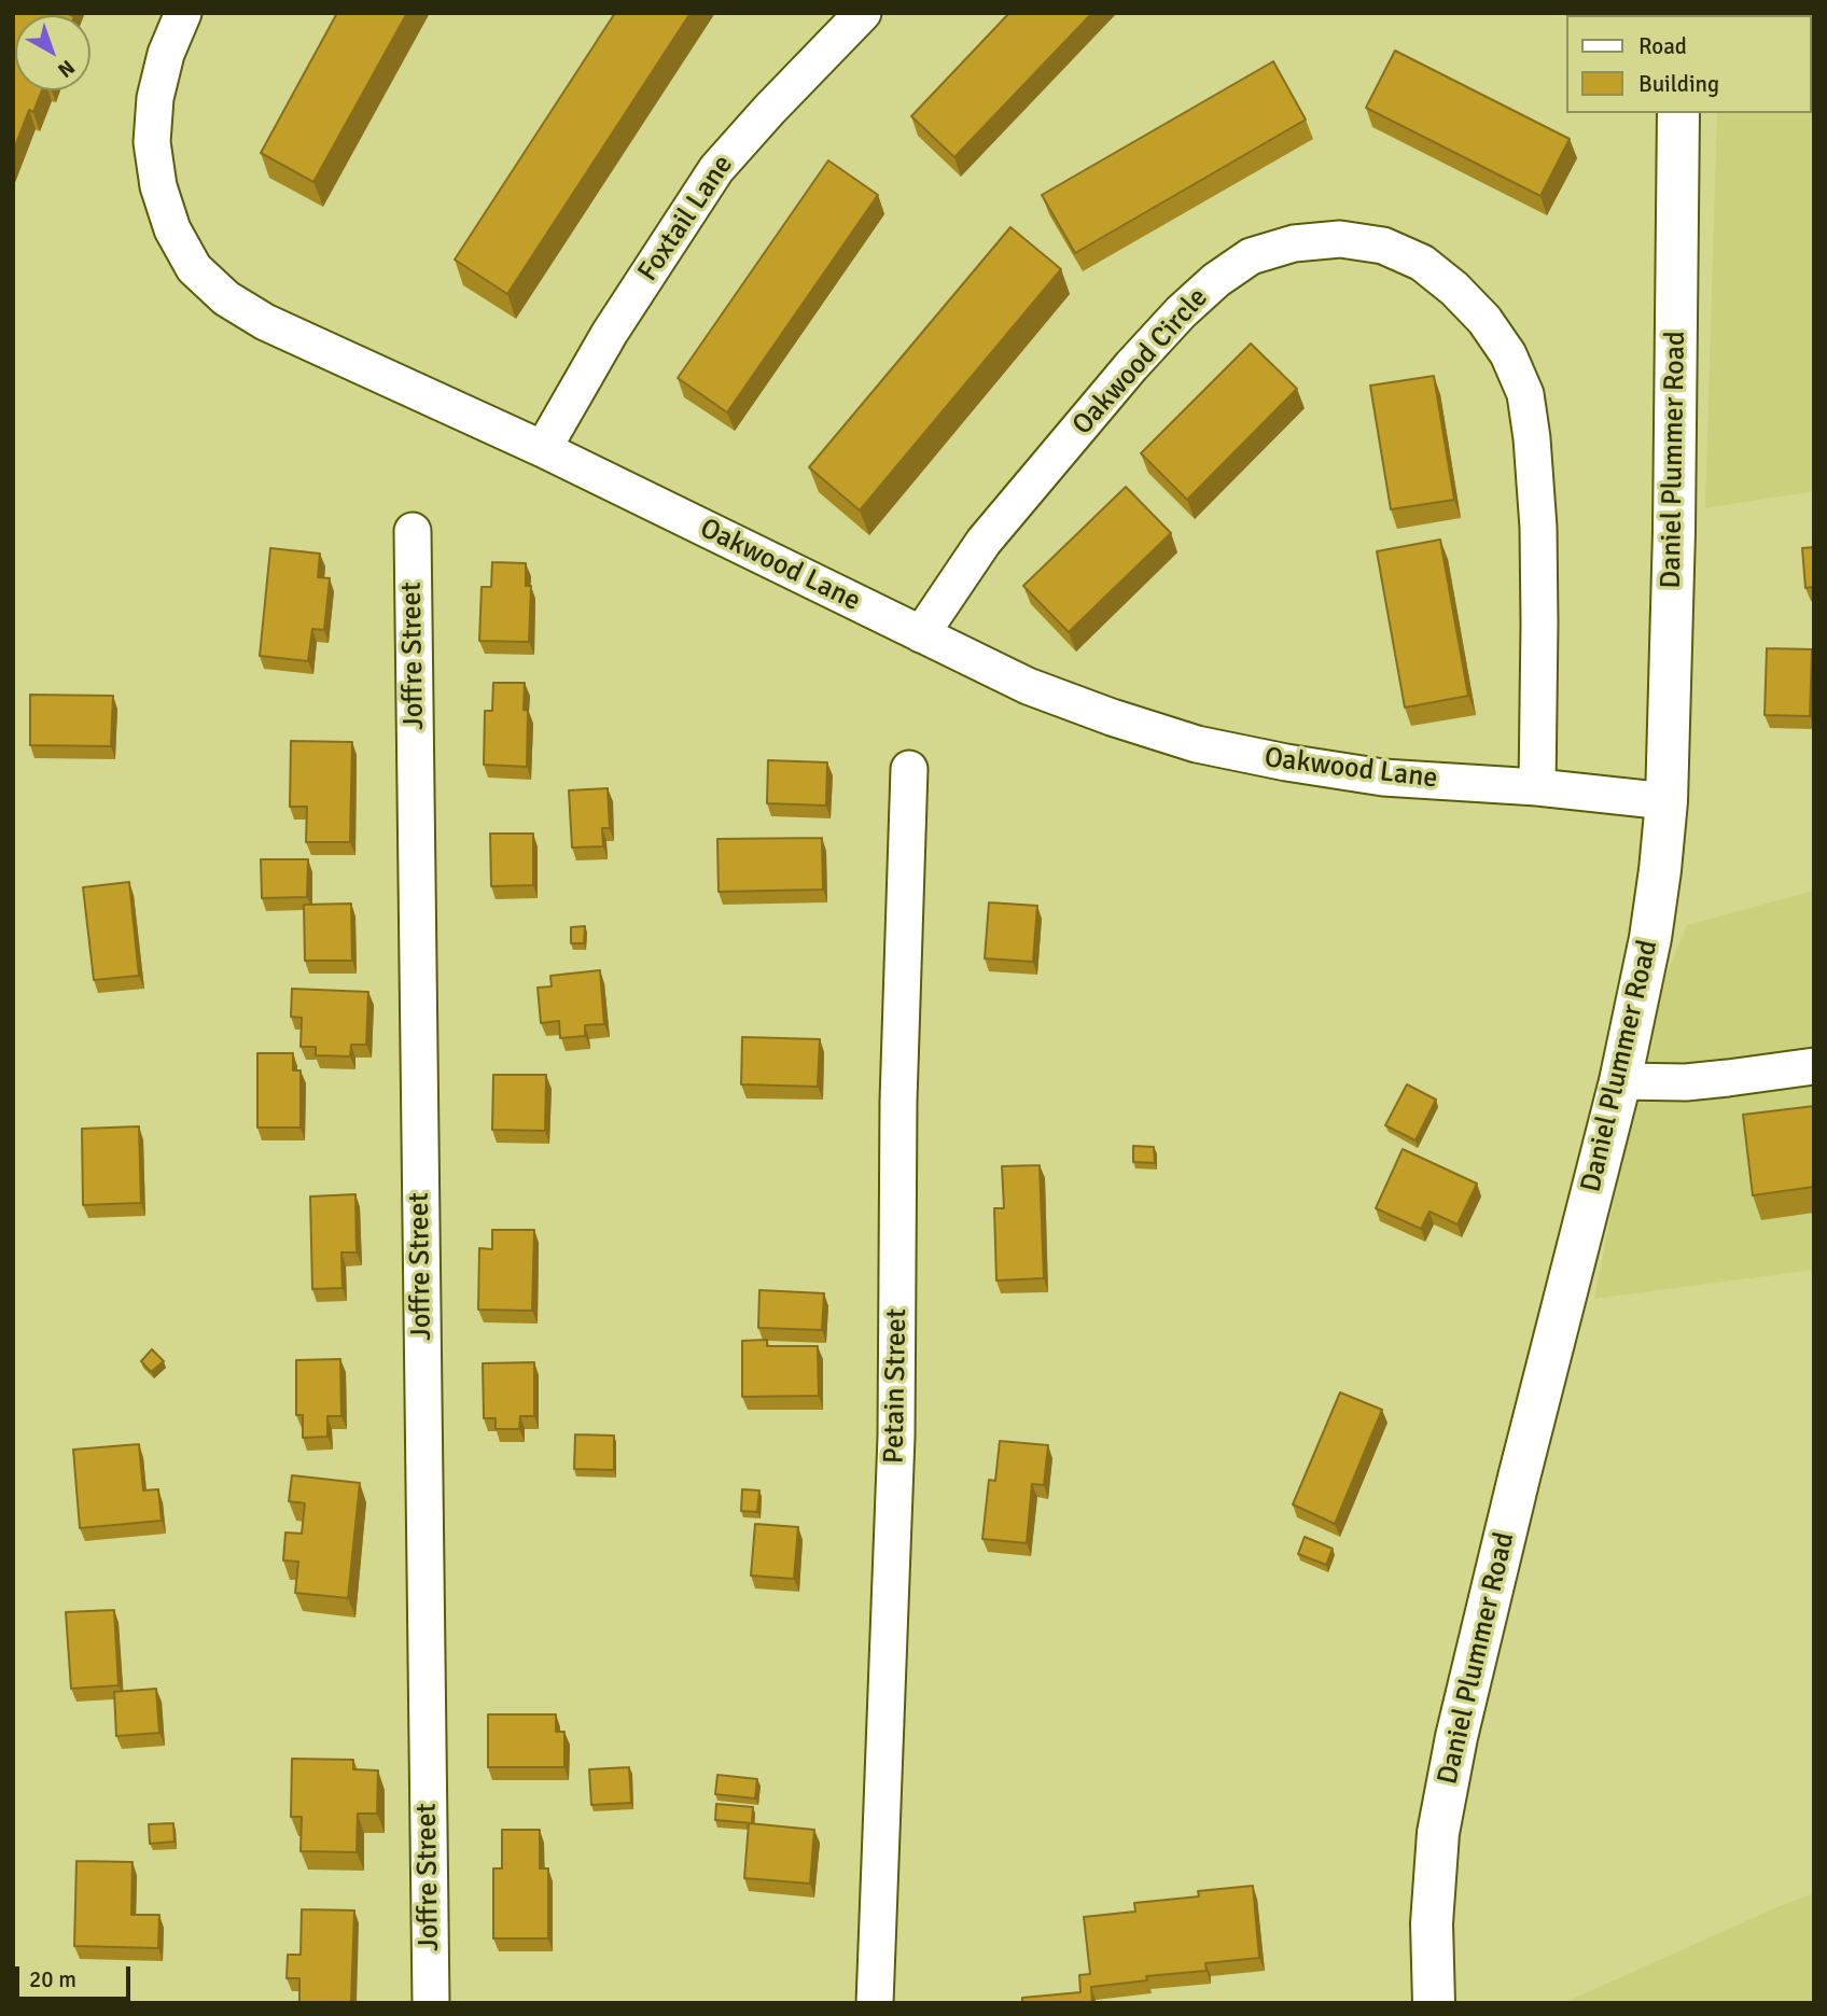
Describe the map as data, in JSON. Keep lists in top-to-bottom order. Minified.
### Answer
{"streets":{"street":["Foxtail Lane","Oakwood Circle","Daniel Plummer Road","Oakwood Lane","Joffre Street","Petain Street"]},"crossings":[["Foxtail Lane","Oakwood Lane"],["Oakwood Circle","Oakwood Lane"],["Daniel Plummer Road","Oakwood Lane"]],"legend":["Road","Building"],"scale_bar":"20 m","north":"bottom right"}
